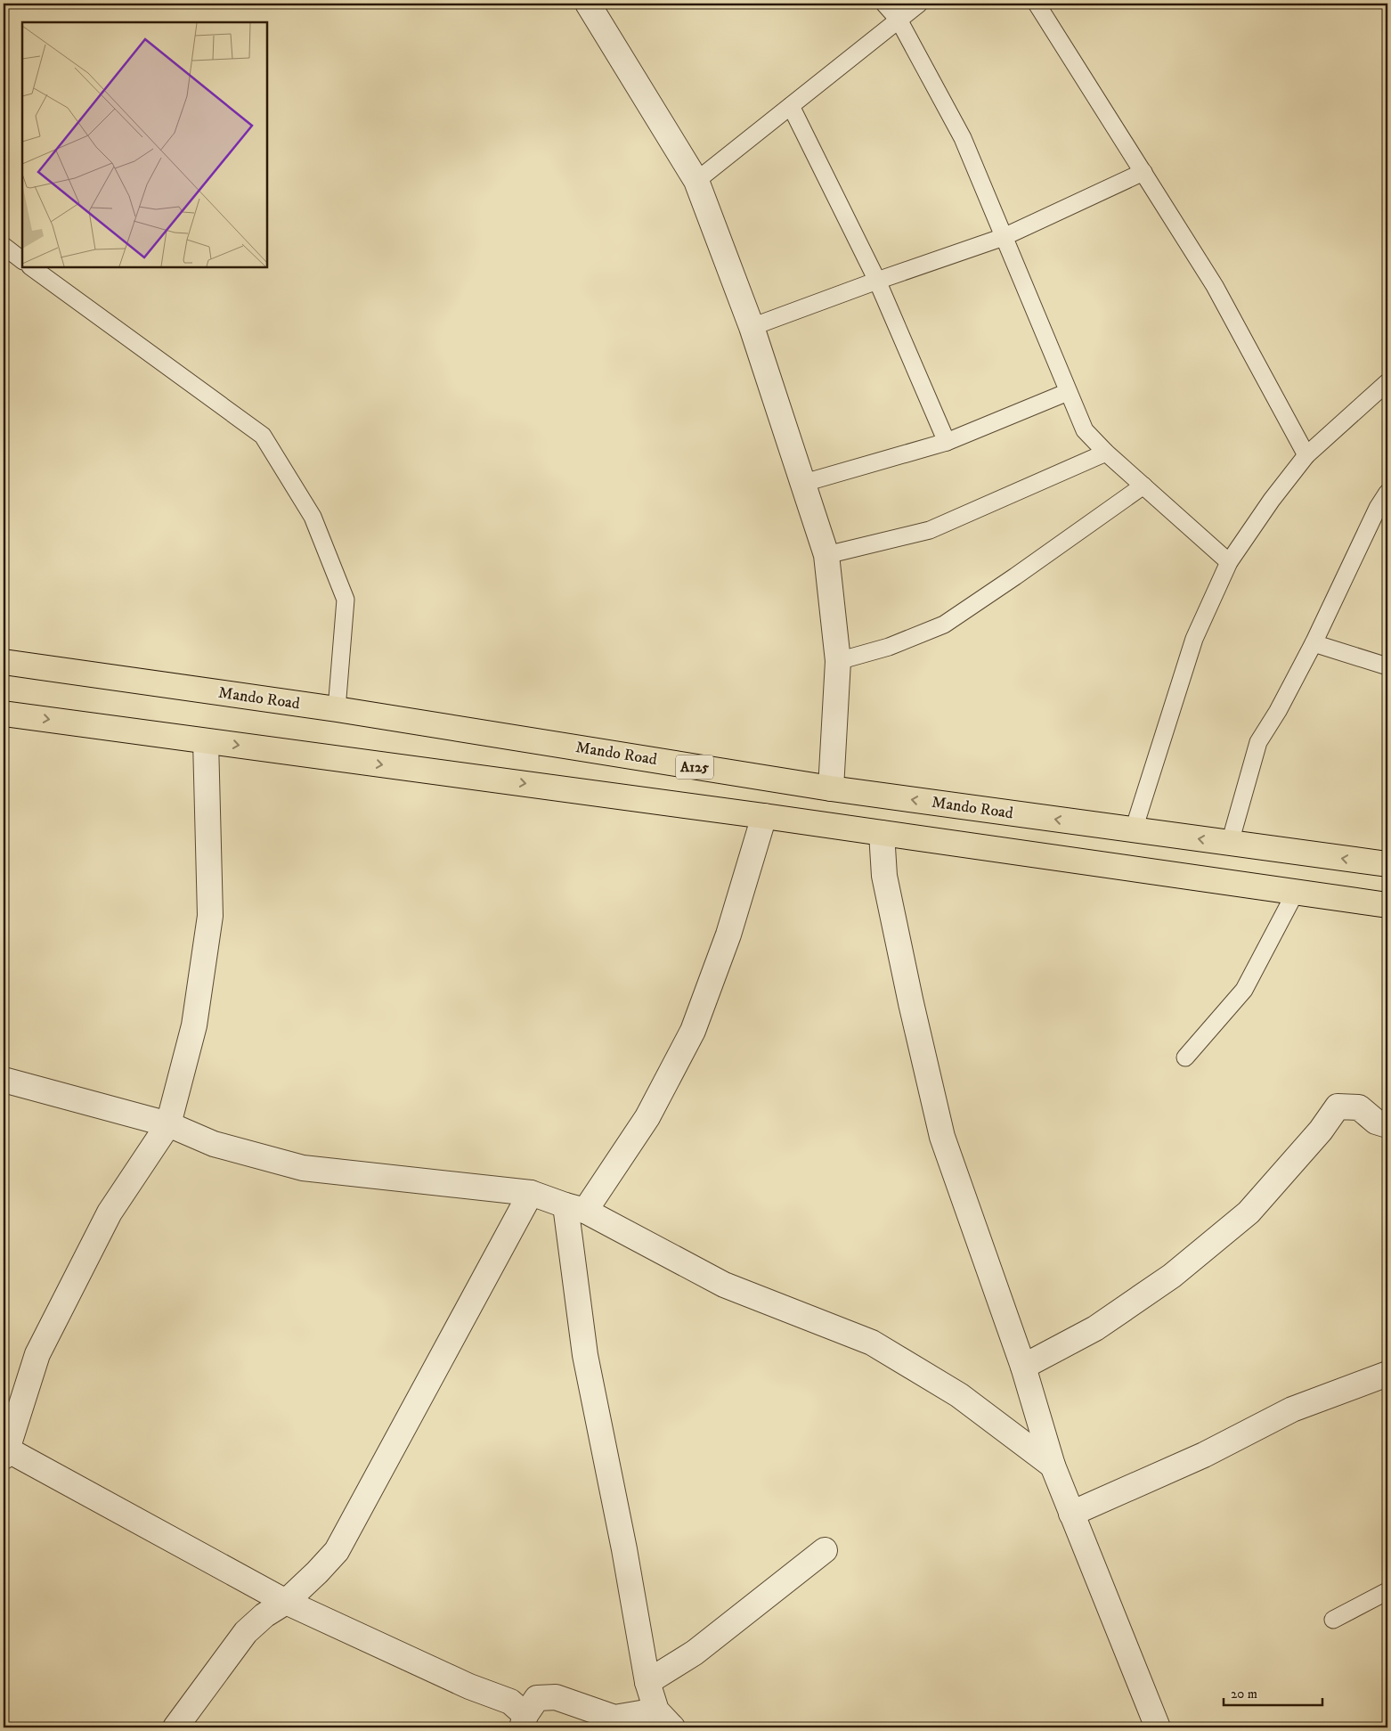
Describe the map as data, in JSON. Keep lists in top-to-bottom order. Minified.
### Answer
{"streets":{"highway":["Mando Road","A125"]},"scale_bar":"20 m"}
